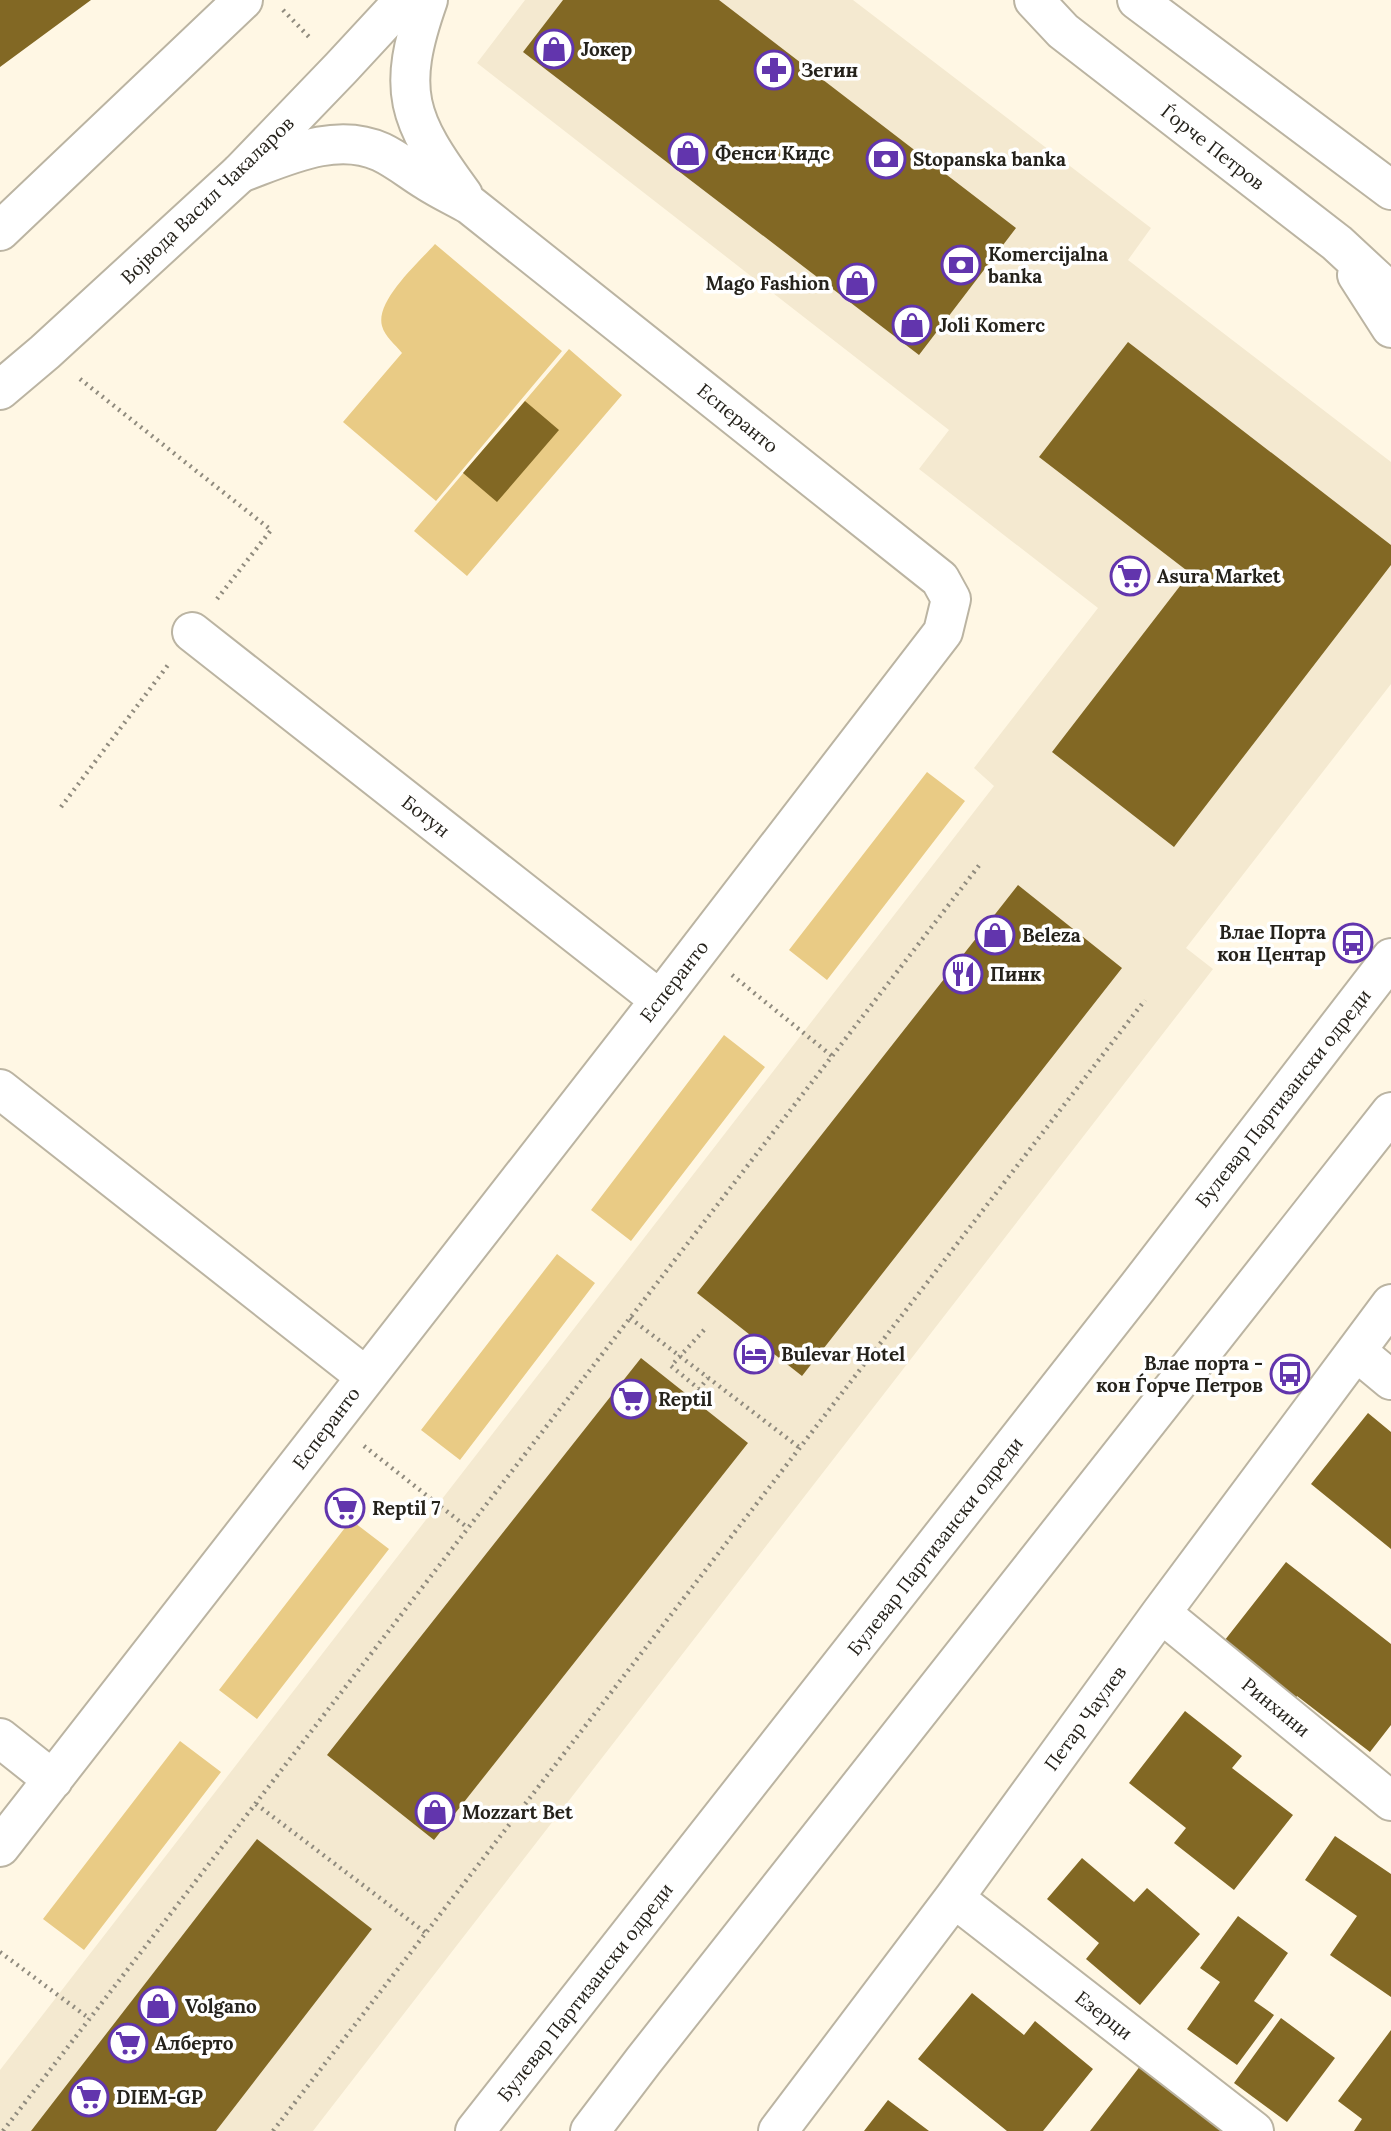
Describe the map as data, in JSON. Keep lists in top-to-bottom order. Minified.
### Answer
{"streets":{"street":["Ѓорче Петров","Војвода Васил Чакаларов","Есперанто","Ботун","Булевар Партизански одреди","Ринхини","Петар Чаулев","Езерци"]},"crossings":[["Војвода Васил Чакаларов","Есперанто"],["Есперанто","Ботун"],["Ринхини","Петар Чаулев"],["Петар Чаулев","Езерци"]],"places":{"shop":["Јокер","Фенси Кидс","Mago Fashion","Joli Komerc","Beleza","Mozzart Bet","Volgano"],"pharmacy":["Зегин"],"bank":["Stopanska banka","Komercijalna banka"],"supermarket":["Asura Market","Reptil","Reptil 7","Алберто","DIEM-GP"],"bus stop":["Влае Порта кон Центар","Влае порта - кон Ѓорче Петров"],"restaurant":["Пинк"],"hotel":["Bulevar Hotel"]}}
